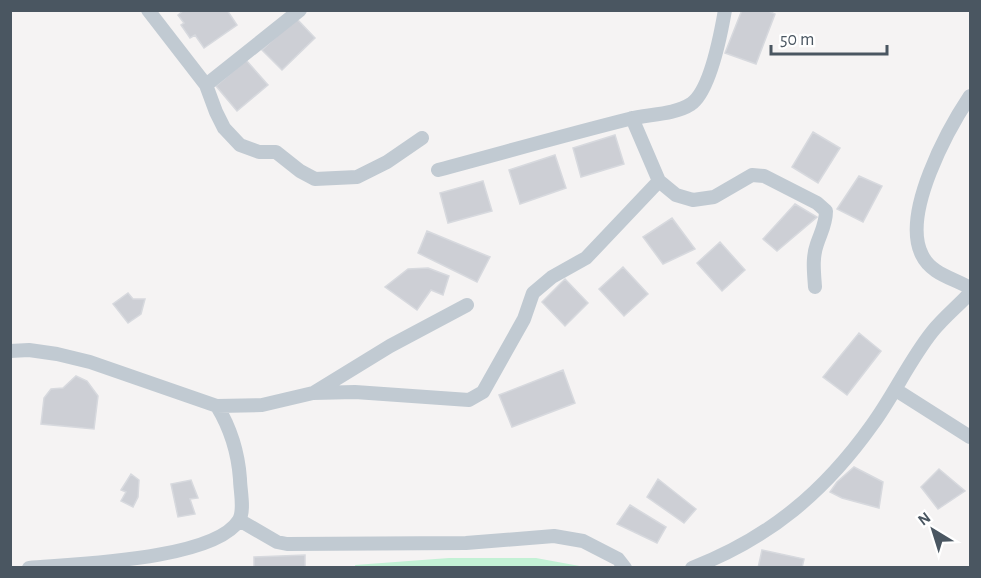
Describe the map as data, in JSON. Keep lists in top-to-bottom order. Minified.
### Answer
{"scale_bar":"50 m","north":"top left"}
